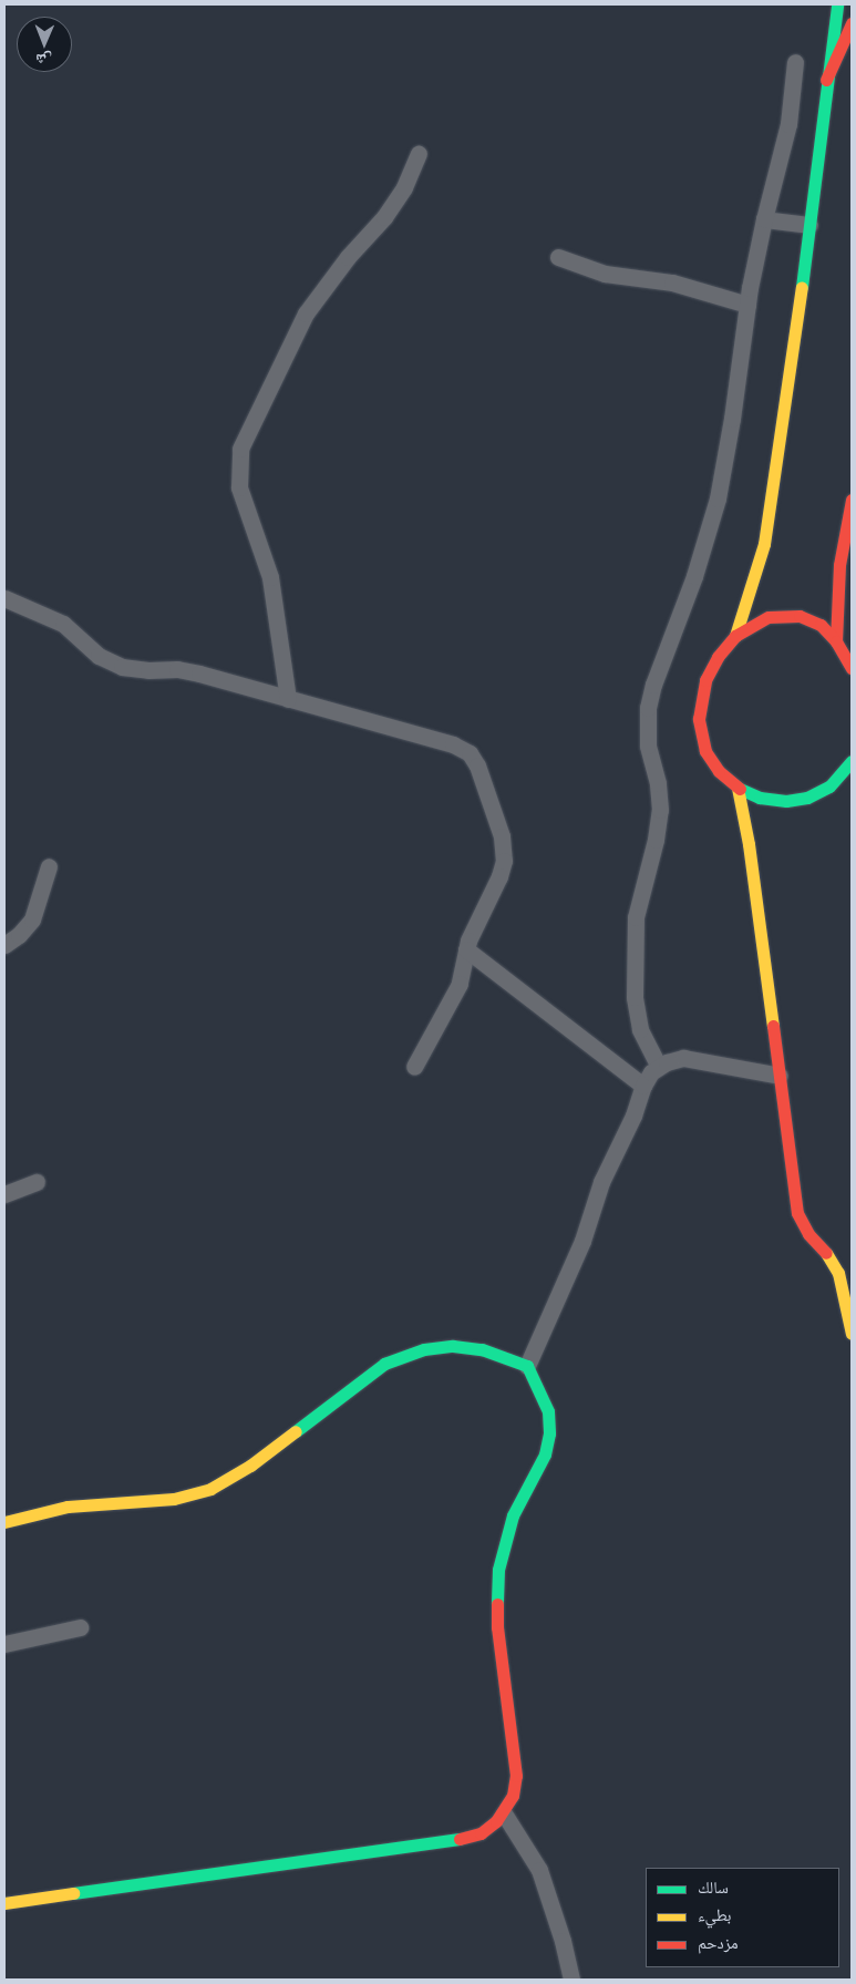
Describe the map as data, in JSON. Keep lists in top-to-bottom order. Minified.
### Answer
{"legend":["سالك","بطيء","مزدحم"],"north":"bottom"}
